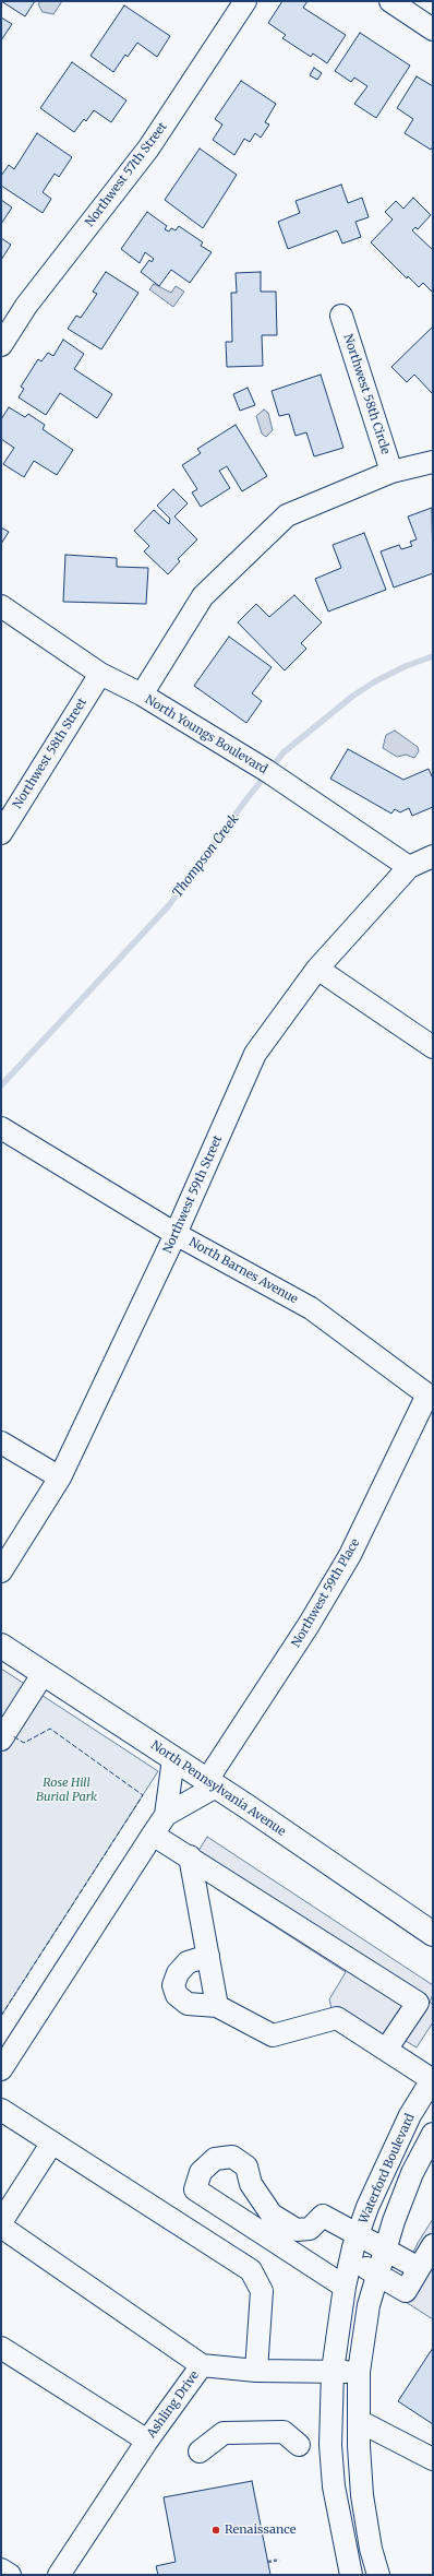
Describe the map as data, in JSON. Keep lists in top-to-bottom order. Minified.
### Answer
{"streets":{"main road":["North Pennsylvania Avenue"],"street":["Northwest 57th Street","Northwest 58th Circle","North Youngs Boulevard","Northwest 58th Street","Northwest 59th Street","North Barnes Avenue","Northwest 59th Place","Waterford Boulevard","Ashling Drive"]},"crossings":[["North Youngs Boulevard","Northwest 58th Street"],["North Youngs Boulevard","Northwest 59th Street"],["Northwest 59th Street","North Barnes Avenue"],["North Barnes Avenue","Northwest 59th Place"],["Northwest 59th Place","North Pennsylvania Avenue"],["Waterford Boulevard","Ashling Drive"]],"water":["Thompson Creek"],"parks":["Rose Hill Burial Park"],"places":["Renaissance"]}
